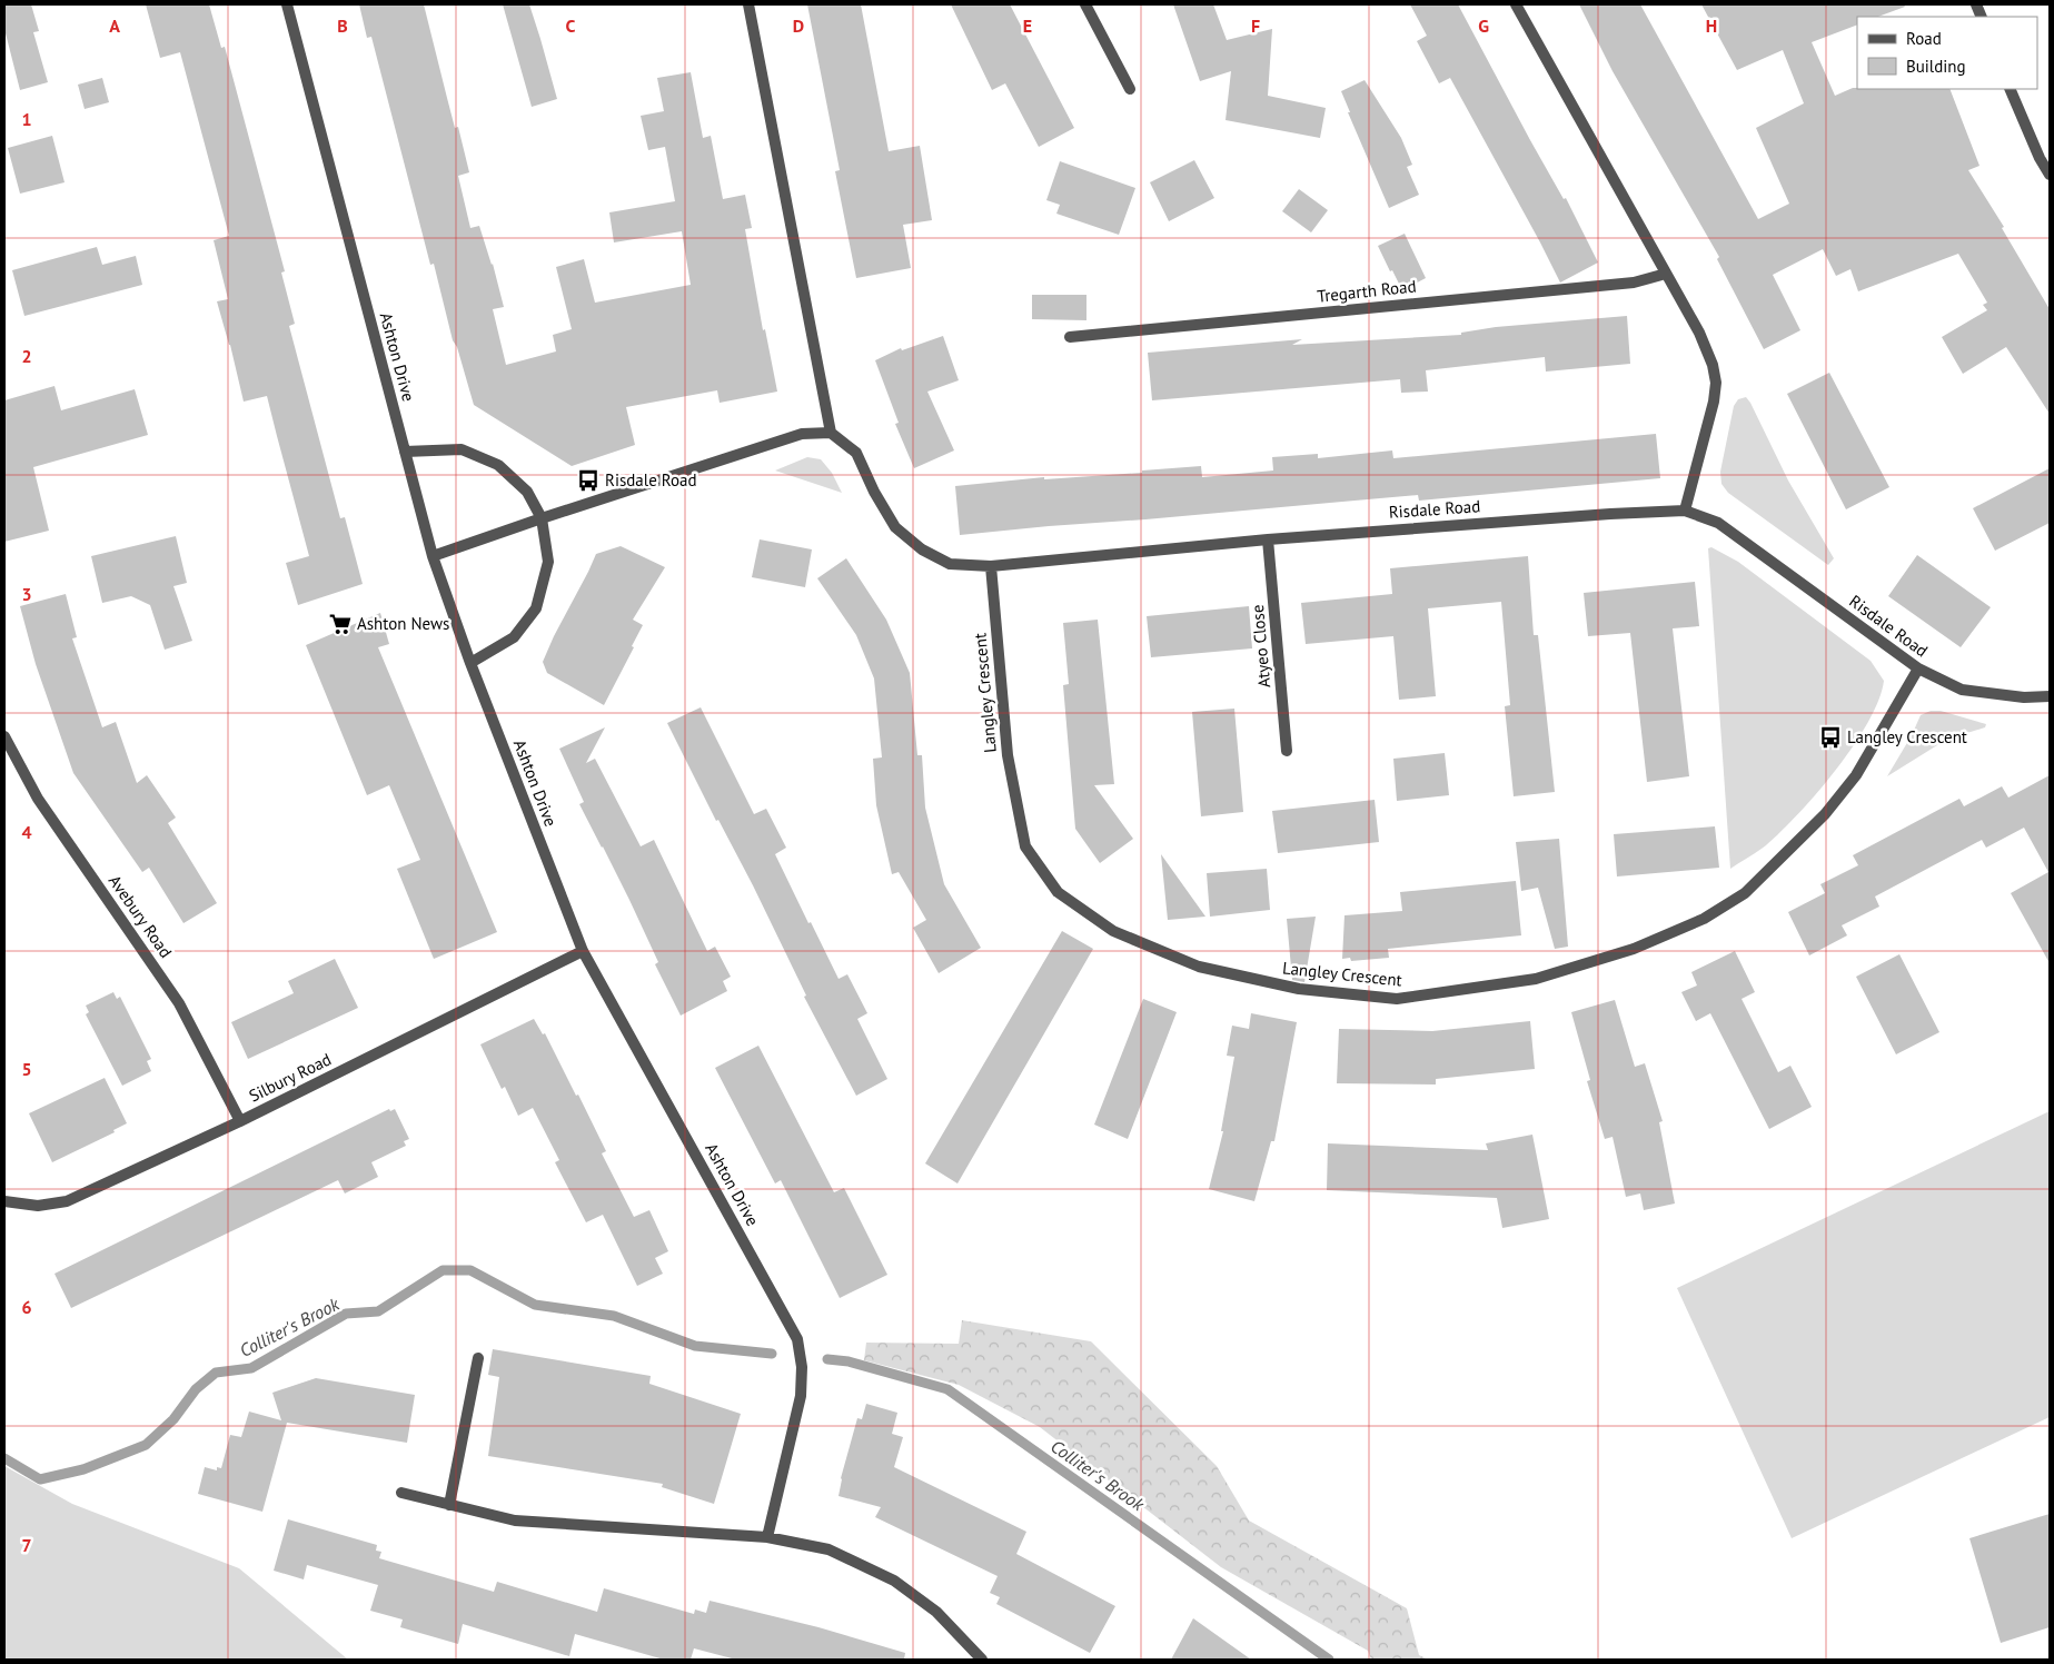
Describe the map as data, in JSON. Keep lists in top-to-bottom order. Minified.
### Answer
{"streets":{"street":["Tregarth Road","Ashton Drive","Risdale Road","Atyeo Close","Langley Crescent","Avebury Road","Silbury Road"]},"crossings":[["Ashton Drive","Silbury Road"],["Risdale Road","Atyeo Close"],["Risdale Road","Langley Crescent"],["Avebury Road","Silbury Road"]],"water":["Colliter's Brook"],"places":{"bus stop":["Risdale Road","Langley Crescent"],"supermarket":["Ashton News"]},"legend":["Road","Building"],"grid":{"columns":["A","B","C","D","E","F","G","H"],"rows":["1","2","3","4","5","6","7"]}}
